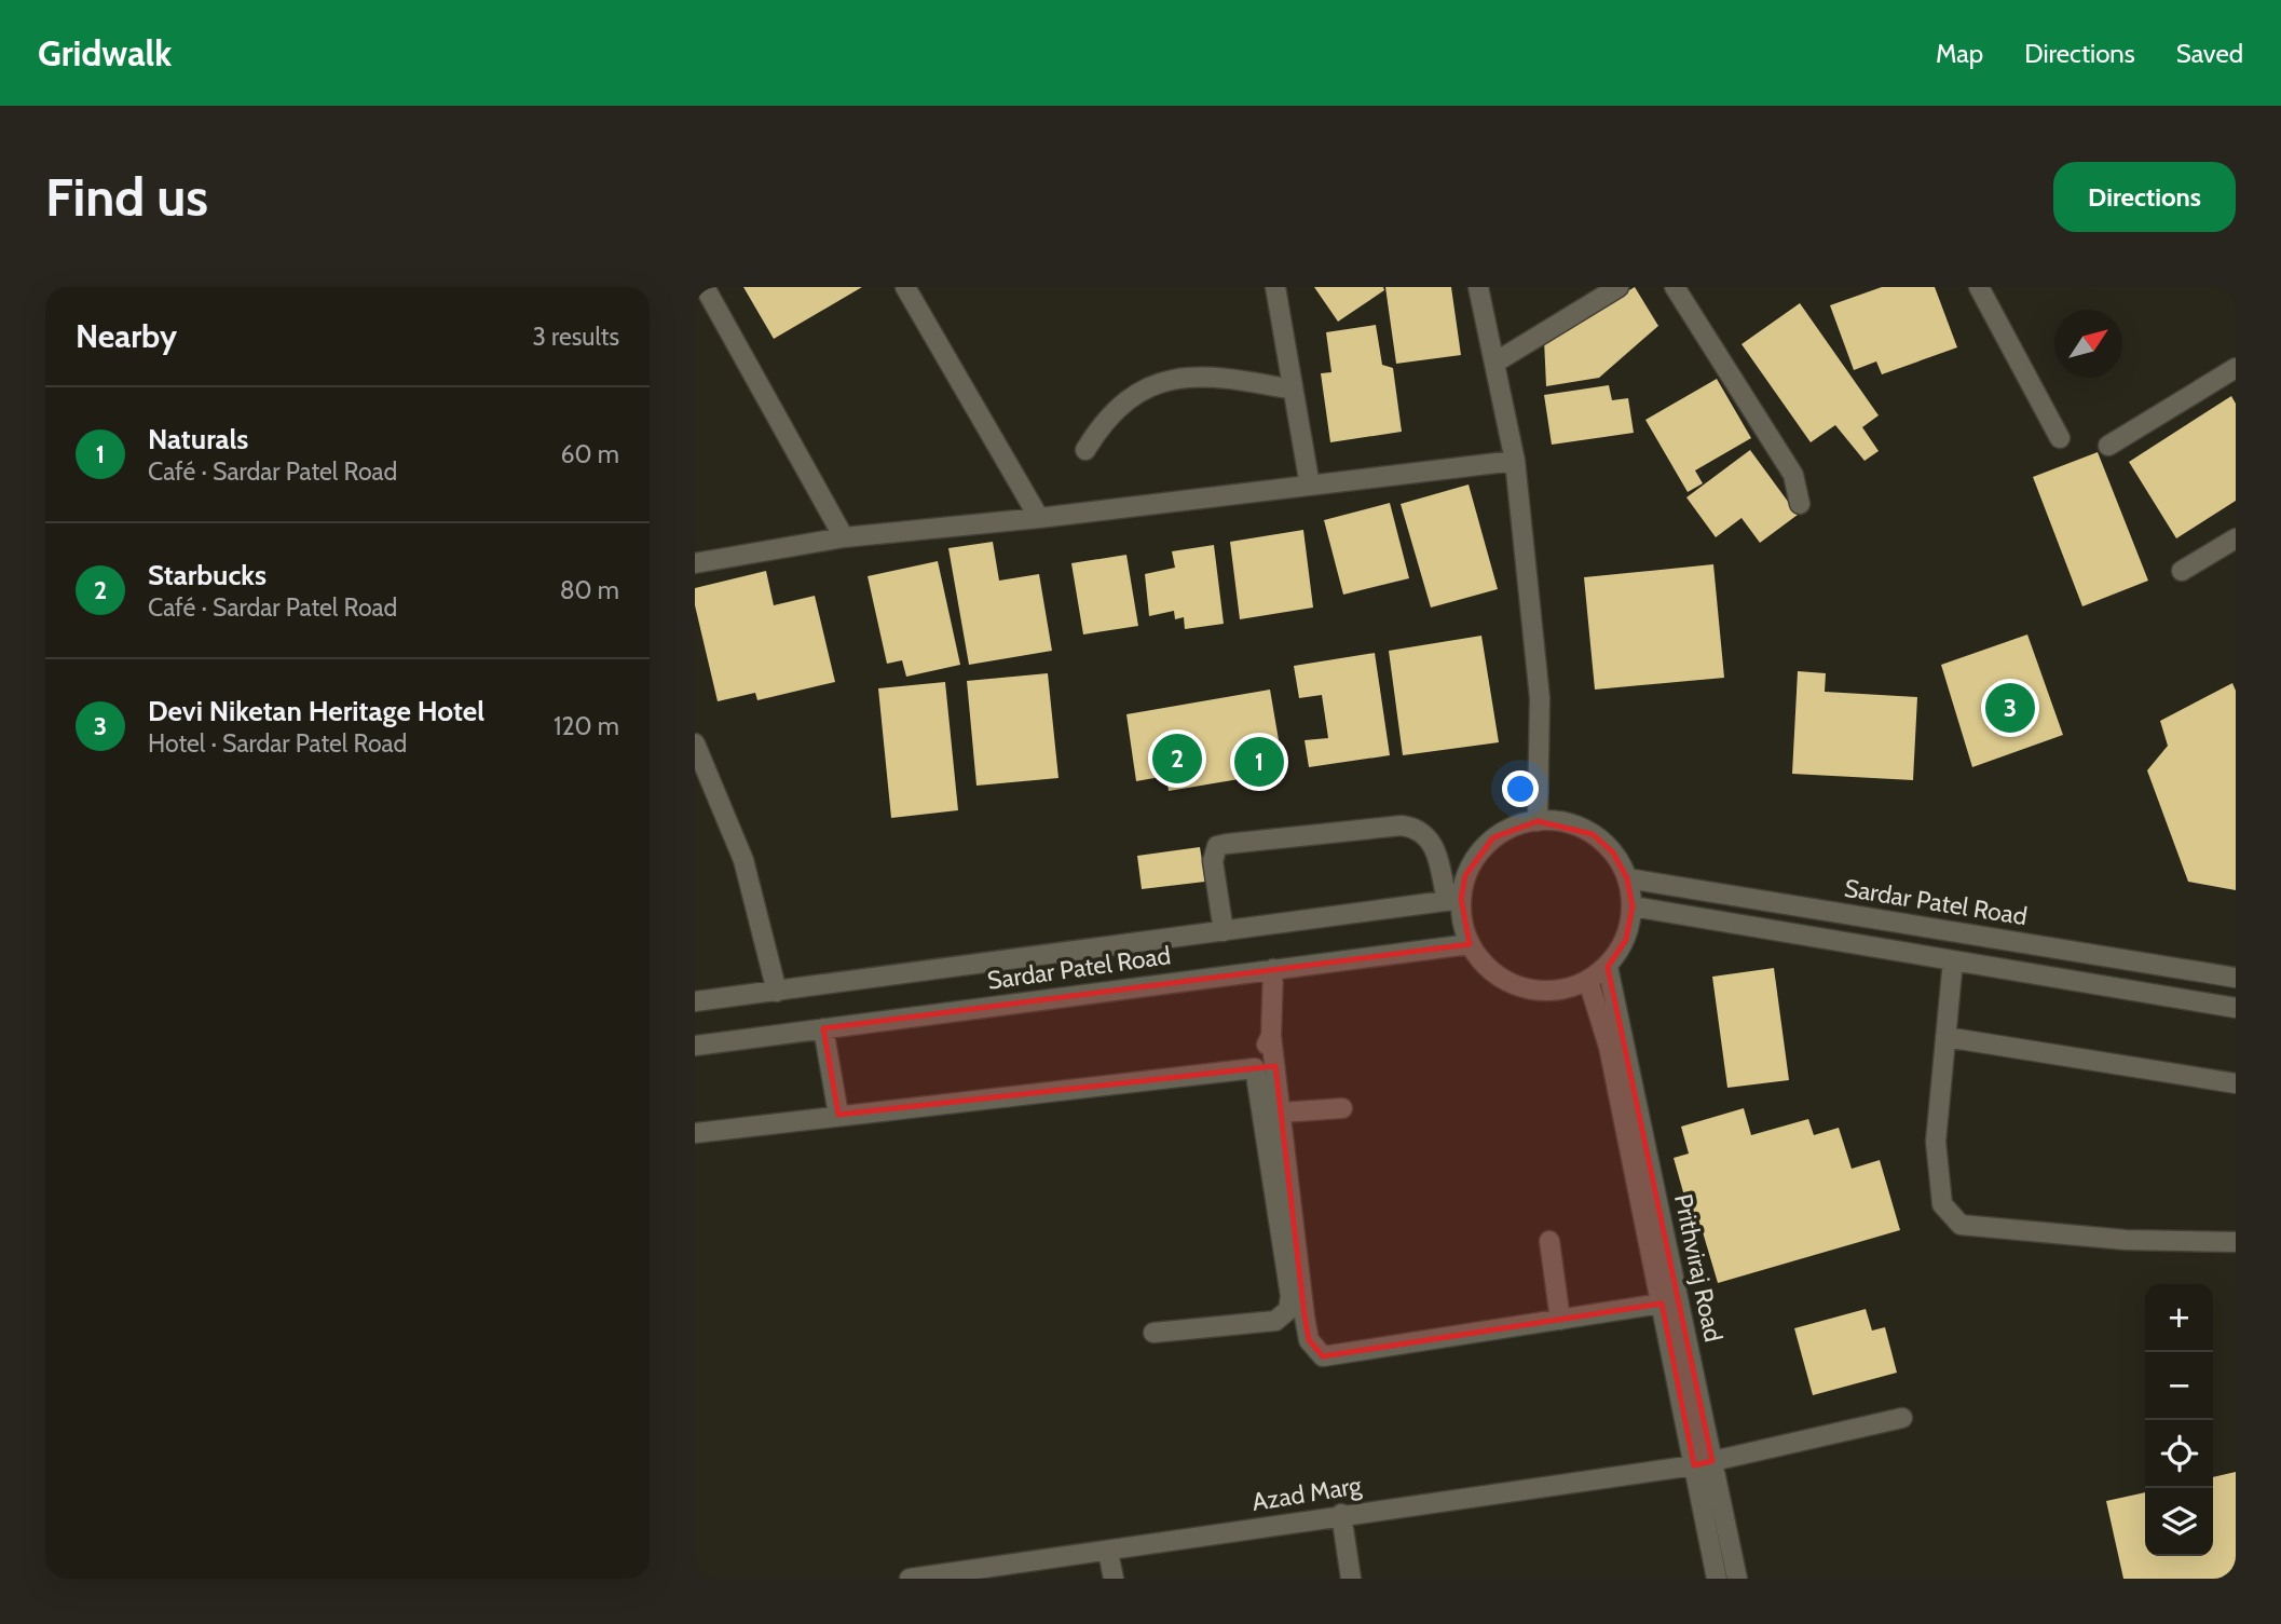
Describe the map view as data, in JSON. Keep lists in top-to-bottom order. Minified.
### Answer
{"streets":{"street":["Sardar Patel Road","Prithviraj Road","Azad Marg"]},"crossings":[["Sardar Patel Road","Prithviraj Road"],["Prithviraj Road","Azad Marg"]],"north":"top right","page":{"header":"Gridwalk","nav":["Map","Directions","Saved"],"buttons":"Directions","title":"Find us","heading":["Nearby","3 results"],"list":[{"mark":"1","name":"Naturals","note":"Café · Sardar Patel Road","value":"60 m"},{"mark":"2","name":"Starbucks","note":"Café · Sardar Patel Road","value":"80 m"},{"mark":"3","name":"Devi Niketan Heritage Hotel","note":"Hotel · Sardar Patel Road","value":"120 m"}],"pins":["3","2","1"],"map_buttons":["+","−"]}}
